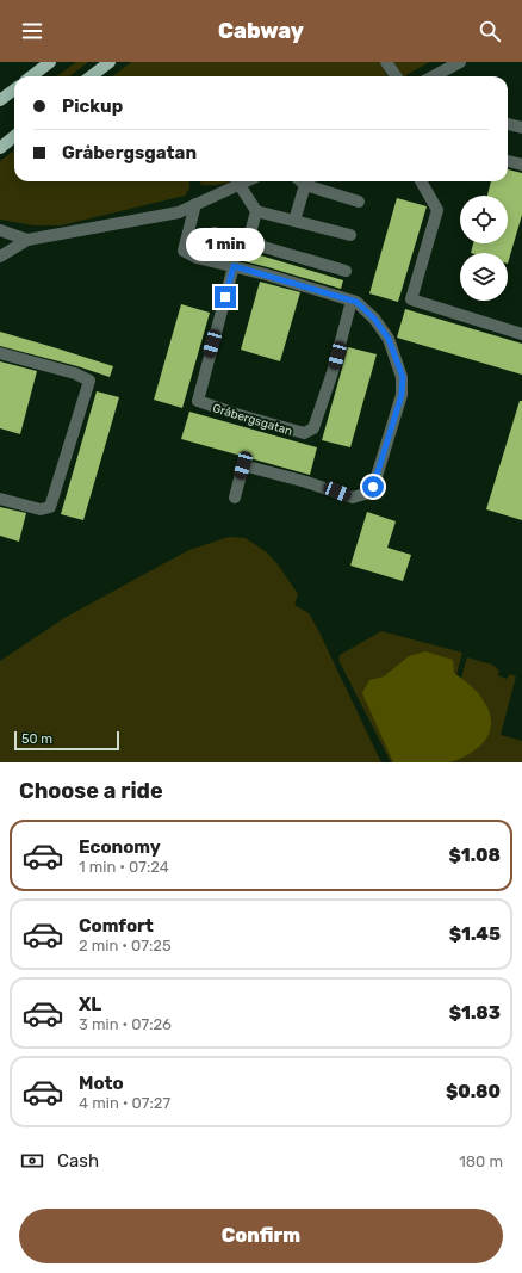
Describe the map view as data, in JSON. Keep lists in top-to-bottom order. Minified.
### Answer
{"streets":{"street":["Gråbergsgatan"]},"scale_bar":"50 m","page":{"header":"Cabway","banner":["Pickup","Gråbergsgatan"],"bubble":"1 min","scale":"50 m","heading":"Choose a ride","list":[{"name":"Economy","note":"1 min · 07:24","value":"$1.08"},{"name":"Comfort","note":"2 min · 07:25","value":"$1.45"},{"name":"XL","note":"3 min · 07:26","value":"$1.83"},{"name":"Moto","note":"4 min · 07:27","value":"$0.80"}],"pay":["Cash","180 m"],"buttons":"Confirm"}}
